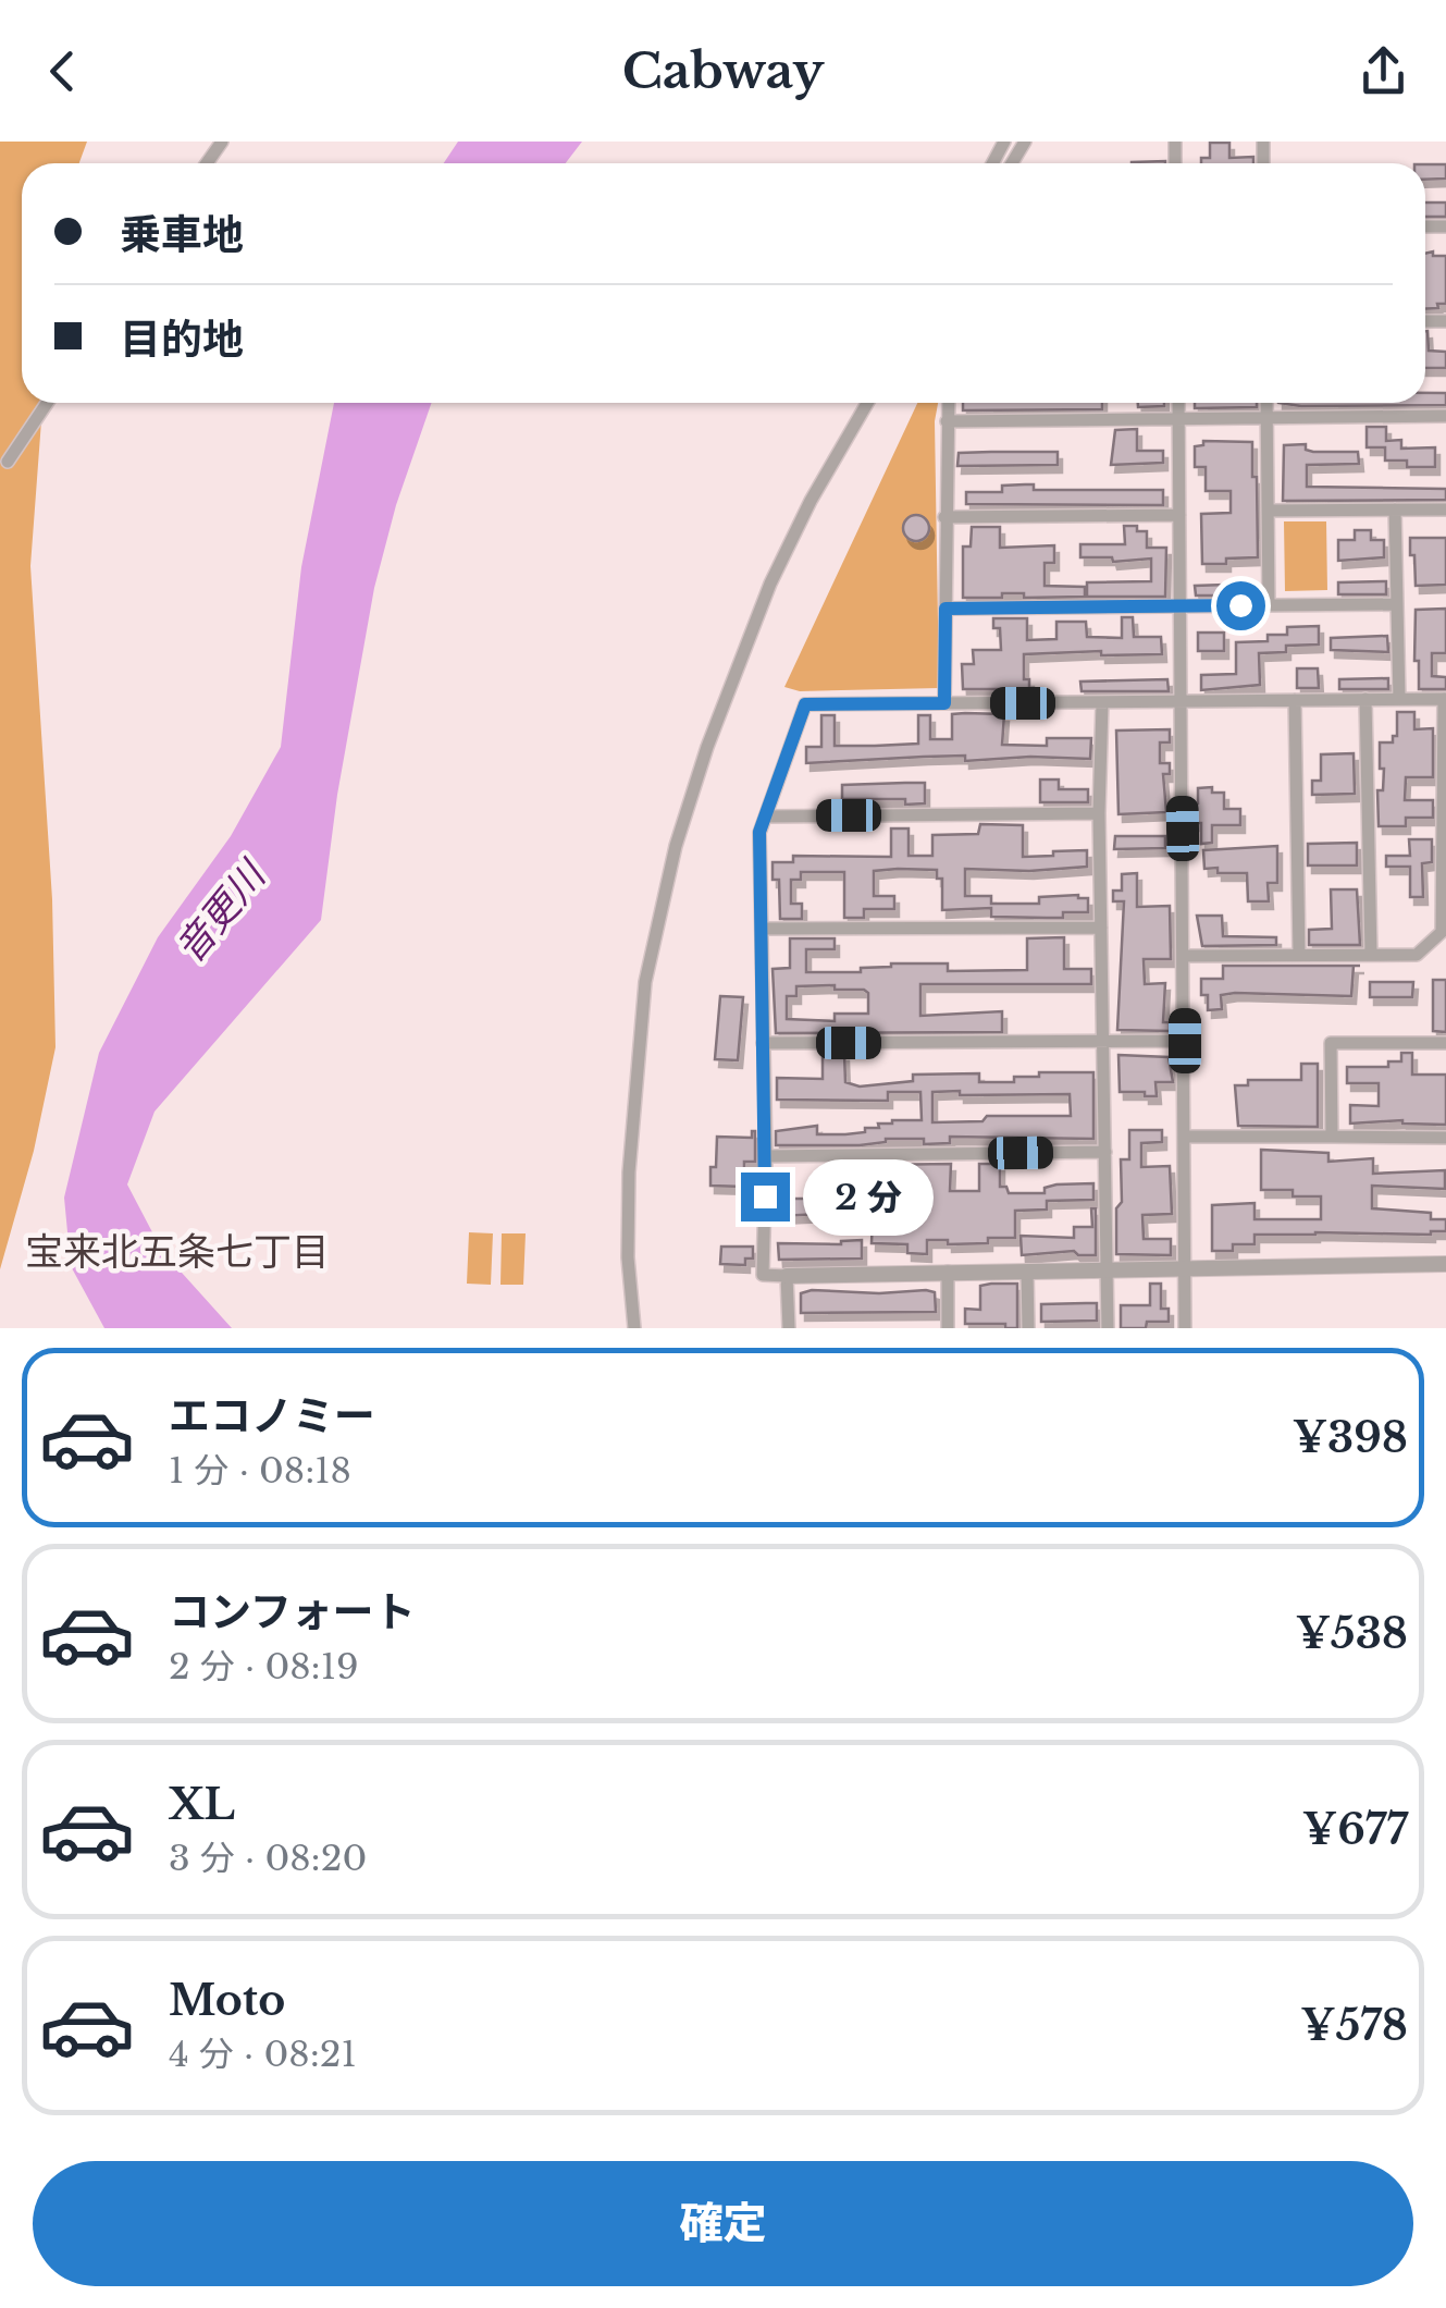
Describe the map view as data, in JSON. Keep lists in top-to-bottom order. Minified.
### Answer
{"districts":["宝来北五条七丁目"],"water":["音更川"],"page":{"header":"Cabway","banner":["乗車地","目的地"],"bubble":"2 分","list":[{"name":"エコノミー","note":"1 分 · 08:18","value":"¥398"},{"name":"コンフォート","note":"2 分 · 08:19","value":"¥538"},{"name":"XL","note":"3 分 · 08:20","value":"¥677"},{"name":"Moto","note":"4 分 · 08:21","value":"¥578"}],"buttons":"確定"}}
